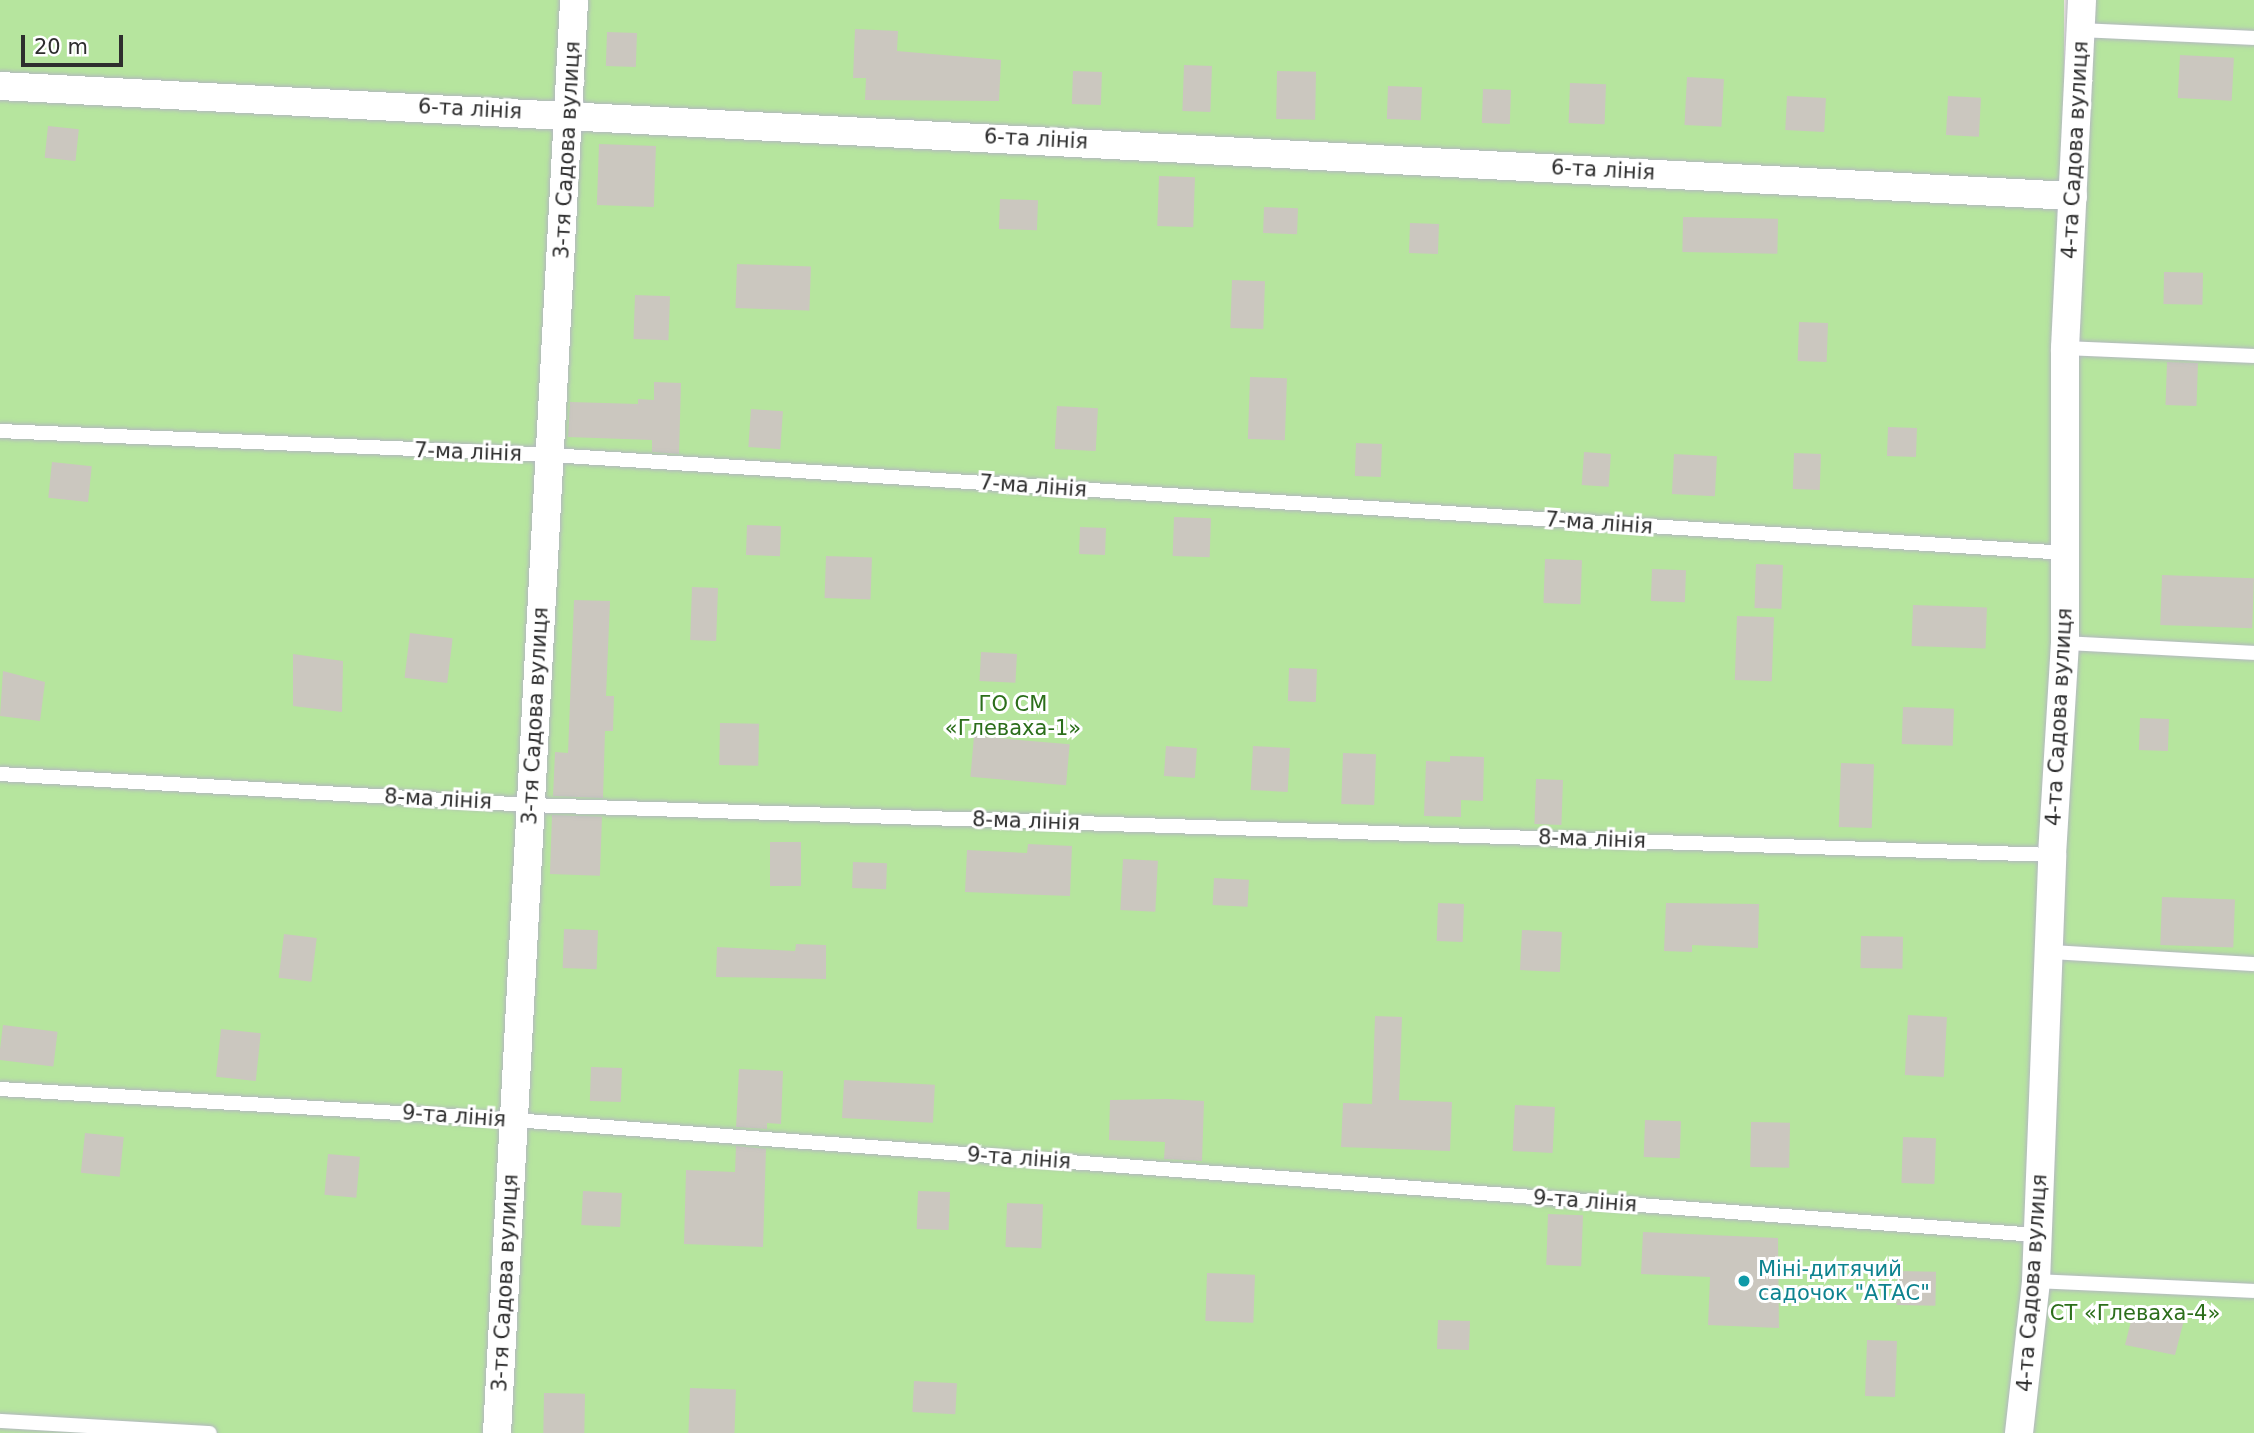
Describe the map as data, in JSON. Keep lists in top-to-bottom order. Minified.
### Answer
{"streets":{"street":["6-та лінія","3-тя Садова вулиця","4-та Садова вулиця"],"lane":["7-ма лінія","8-ма лінія","9-та лінія"]},"crossings":[["6-та лінія","3-тя Садова вулиця"],["6-та лінія","4-та Садова вулиця"],["3-тя Садова вулиця","7-ма лінія"],["3-тя Садова вулиця","8-ма лінія"],["3-тя Садова вулиця","9-та лінія"],["4-та Садова вулиця","7-ма лінія"],["4-та Садова вулиця","8-ма лінія"],["4-та Садова вулиця","9-та лінія"]],"parks":["ГО СМ «Глеваха-1»","СТ «Глеваха-4»"],"places":["Міні-дитячий садочок \"АТАС\""],"scale_bar":"20 m"}
